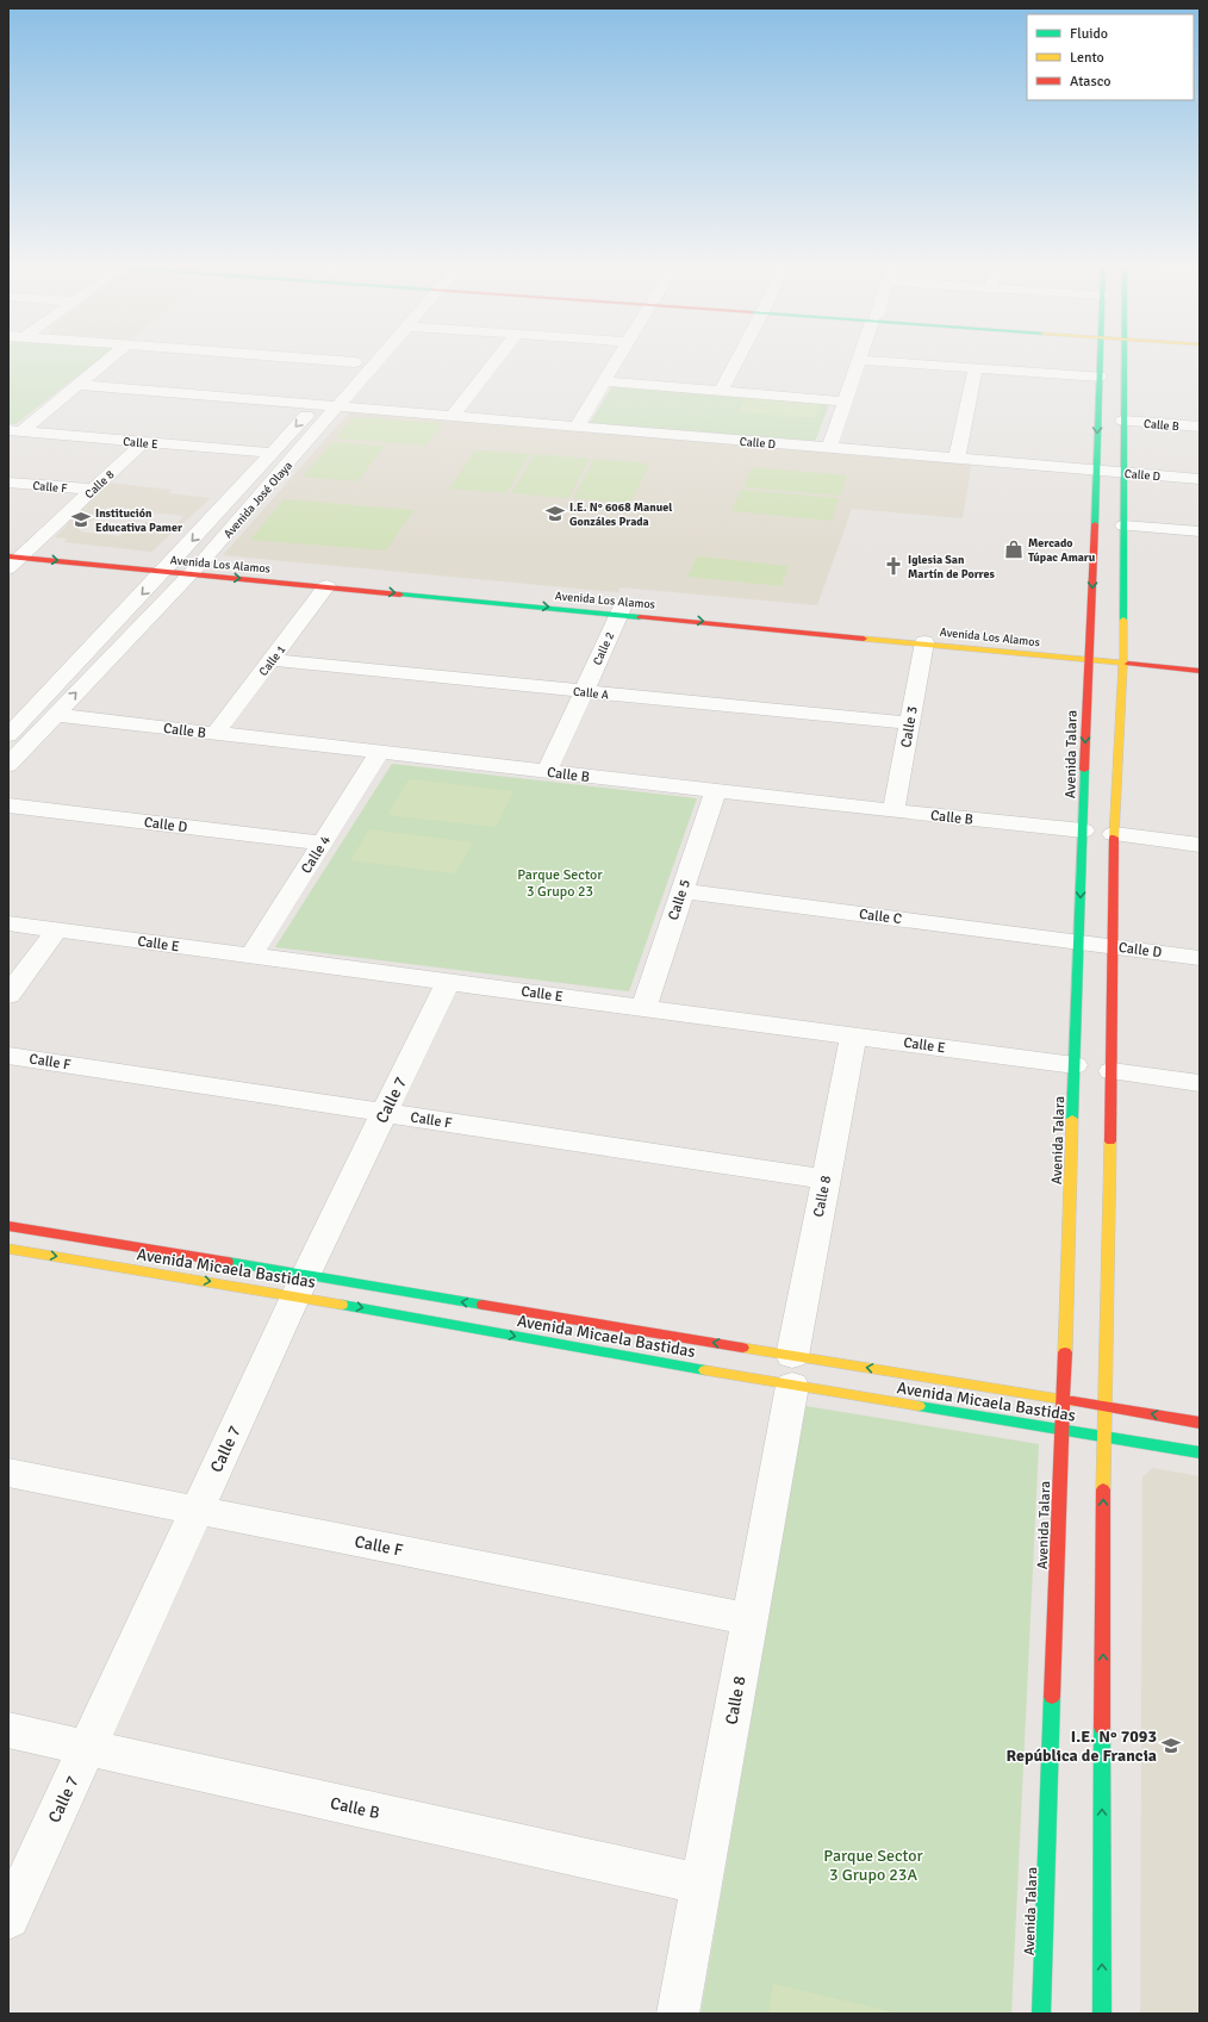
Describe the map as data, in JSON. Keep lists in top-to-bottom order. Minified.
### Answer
{"streets":{"street":["Calle B","Calle E","Calle D","Calle 8","Calle F","Avenida José Olaya","Avenida Los Alamos","Calle 2","Calle 1","Calle A","Calle 3","Avenida Talara","Calle 4","Calle 5","Calle C","Calle 7","Avenida Micaela Bastidas"]},"crossings":[["Calle B","Calle 8"],["Calle B","Avenida José Olaya"],["Calle B","Calle 2"],["Calle B","Calle 1"],["Calle B","Calle 3"],["Calle B","Avenida Talara"],["Calle B","Calle 4"],["Calle B","Calle 5"],["Calle B","Calle 7"],["Calle E","Calle 8"],["Calle E","Avenida José Olaya"],["Calle E","Avenida Talara"],["Calle E","Calle 4"],["Calle E","Calle 5"],["Calle E","Calle 7"],["Calle D","Avenida José Olaya"],["Calle D","Avenida Talara"],["Calle D","Calle 4"],["Calle D","Calle C"],["Calle 8","Calle F"],["Calle 8","Avenida Los Alamos"],["Calle 8","Avenida Micaela Bastidas"],["Calle F","Calle 7"],["Avenida José Olaya","Avenida Los Alamos"],["Avenida Los Alamos","Calle 2"],["Avenida Los Alamos","Calle 1"],["Avenida Los Alamos","Calle 3"],["Avenida Los Alamos","Avenida Talara"],["Calle 2","Calle A"],["Calle 1","Calle A"],["Calle A","Calle 3"],["Avenida Talara","Calle C"],["Avenida Talara","Avenida Micaela Bastidas"],["Calle 5","Calle C"],["Calle 7","Avenida Micaela Bastidas"]],"one_way":["Avenida Los Alamos"],"parks":["Parque Sector 3 Grupo 23","Parque Sector 3 Grupo 23A"],"places":{"school or university":["I.E. N° 6068 Manuel Gonzáles Prada","Institución Educativa Pamer","I.E. N° 7093 República de Francia"],"shop":["Mercado Túpac Amaru"],"church":["Iglesia San Martín de Porres"]},"legend":["Fluido","Lento","Atasco"]}
